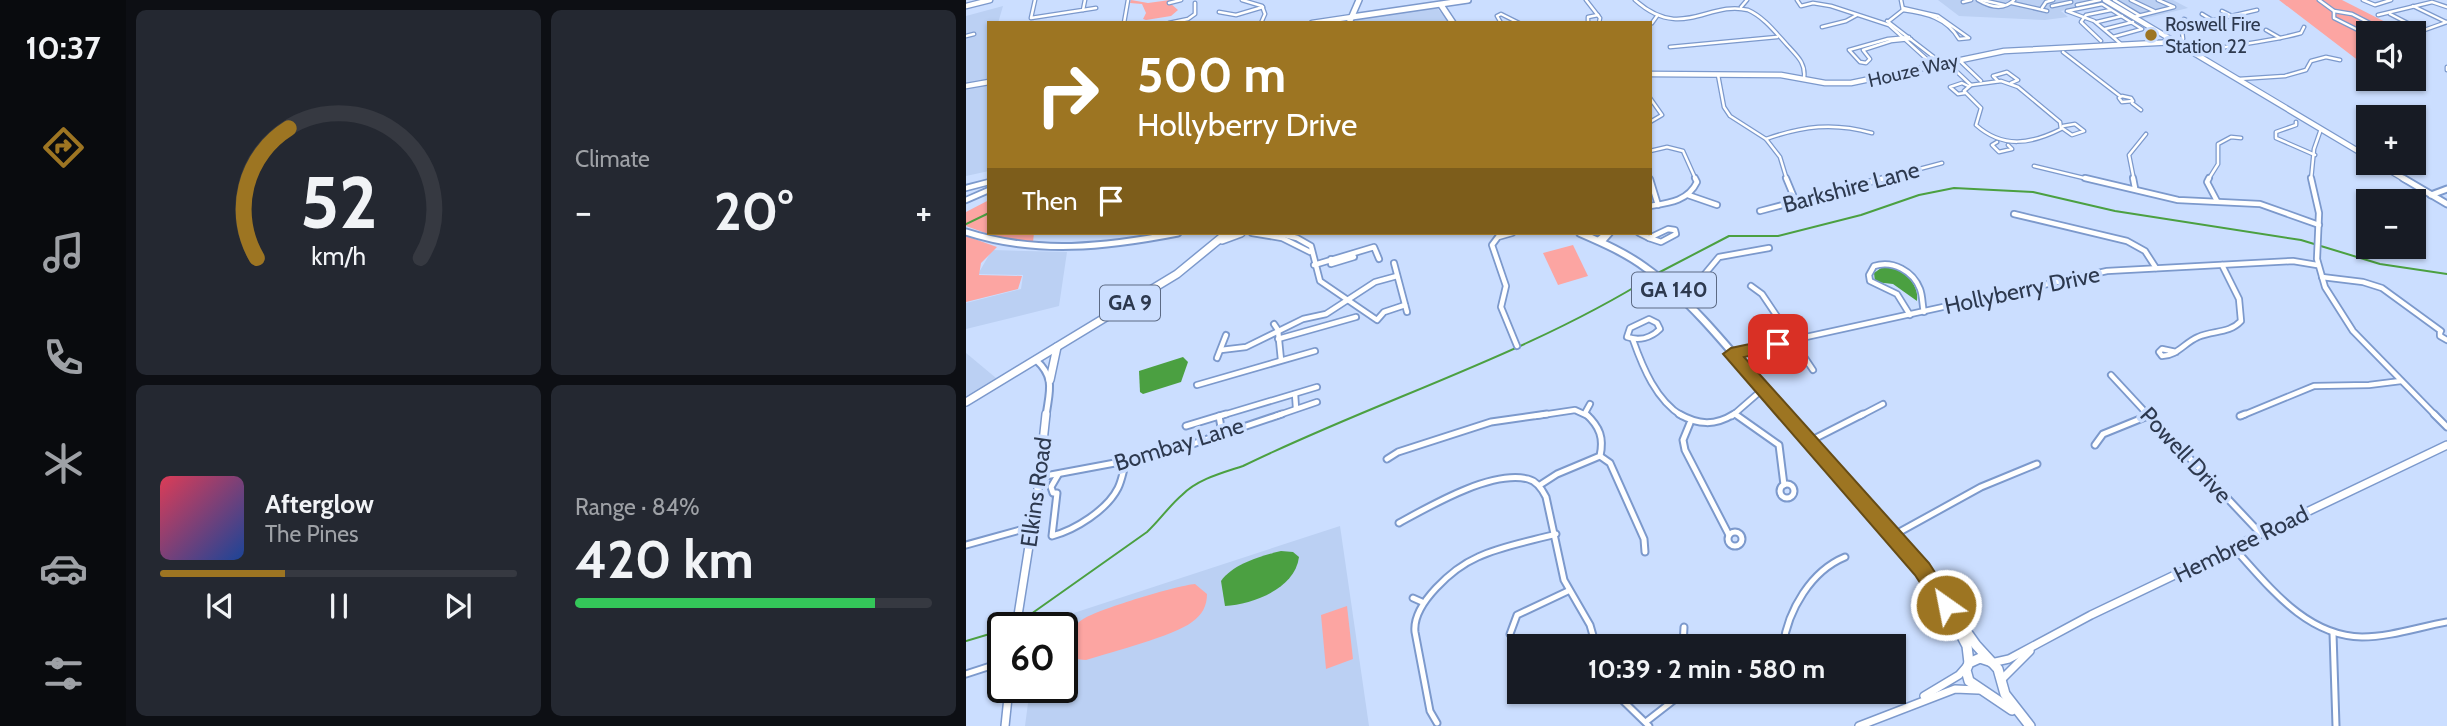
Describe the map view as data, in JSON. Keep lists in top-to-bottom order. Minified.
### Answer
{"streets":{"highway":["GA 9"],"main road":["GA 140"],"street":["Houze Way","Barkshire Lane","Hollyberry Drive","Bombay Lane","Powell Drive","Elkins Road","Hembree Road"]},"crossings":[["GA 140","Hollyberry Drive"],["GA 140","Hembree Road"],["Bombay Lane","Elkins Road"],["Powell Drive","Hembree Road"]],"places":["Roswell Fire Station 22"],"page":{"tabs":"10:37","tile":["Climate",["Range · 84%","420 km"]],"map_buttons":["+","−"],"turn":["500 m","Hollyberry Drive"],"then":"Then","heat":["−","20°","+"],"song":["Afterglow","The Pines"],"limit":"60","trip":"10:39 · 2 min · 580 m","gauge":["52","km/h"]}}
